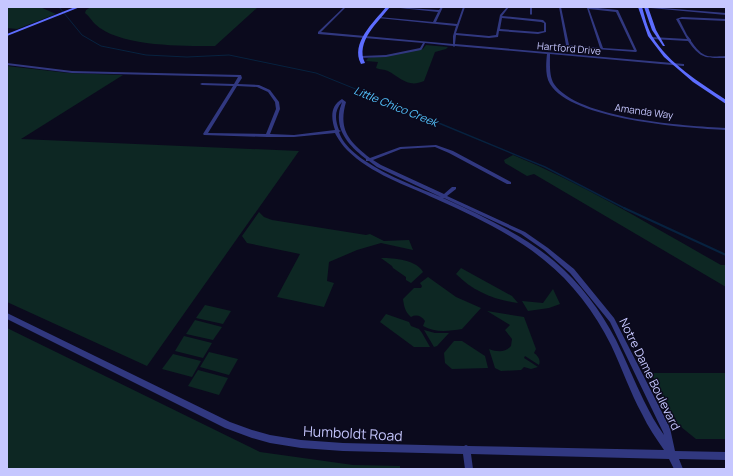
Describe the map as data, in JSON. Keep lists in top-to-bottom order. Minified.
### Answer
{"streets":{"street":["Hartford Drive","Amanda Way","Notre Dame Boulevard","Humboldt Road"]},"crossings":[["Hartford Drive","Amanda Way"],["Notre Dame Boulevard","Humboldt Road"]],"water":["Little Chico Creek"]}
